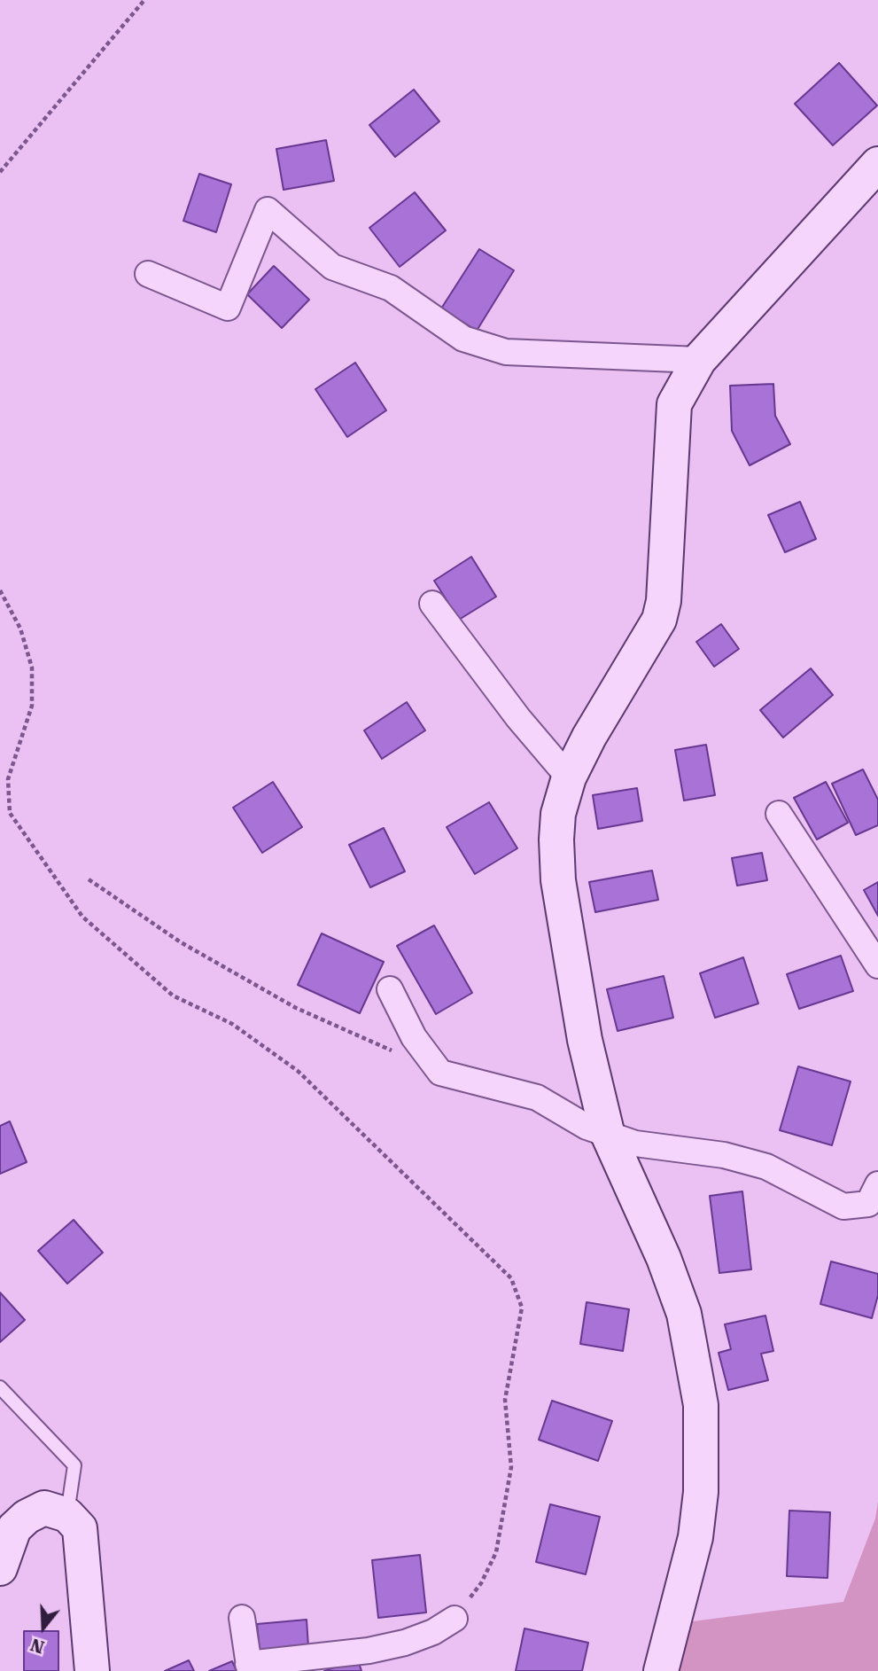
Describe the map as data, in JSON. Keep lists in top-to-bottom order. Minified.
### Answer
{"north":"bottom"}
